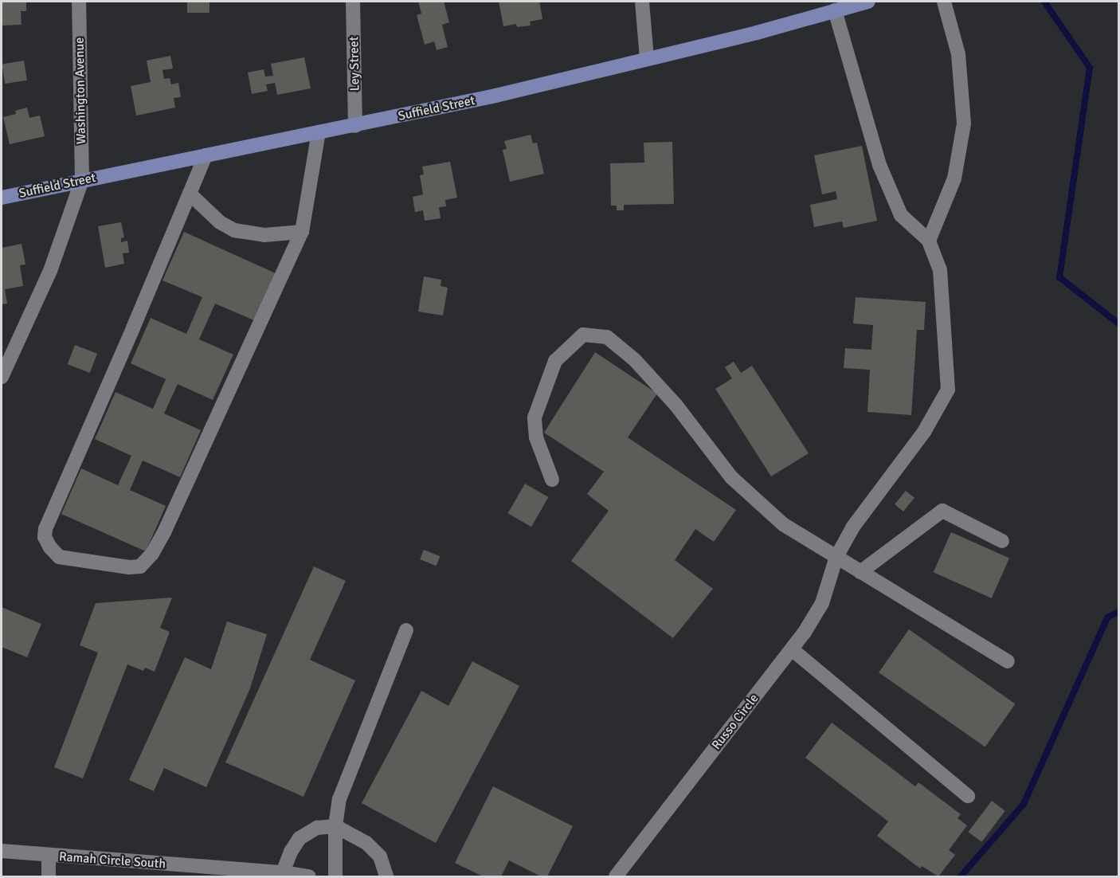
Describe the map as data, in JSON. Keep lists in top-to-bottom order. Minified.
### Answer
{"streets":{"main road":["Suffield Street"],"street":["Ley Street","Washington Avenue","Russo Circle","Ramah Circle South"]},"crossings":[["Ley Street","Suffield Street"],["Washington Avenue","Suffield Street"]]}
